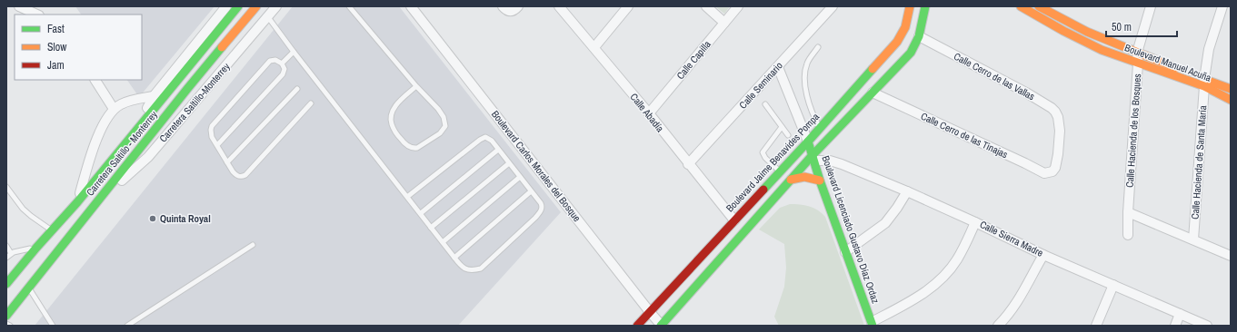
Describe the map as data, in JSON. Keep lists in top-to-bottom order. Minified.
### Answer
{"streets":{"main road":["Boulevard Manuel Acuña","Carretera Saltillo - Monterrey","Boulevard Jaime Benavides Pompa","Boulevard Licenciado Gustavo Díaz Ordaz"],"street":["Calle Capilla","Calle Cerro de las Vallas","Calle Seminario","Carretera Saltillo-Monterrey","Calle Abadía","Calle Hacienda de los Bosques","Calle Cerro de las Tinajas","Calle Hacienda de Santa María","Boulevard Carlos Morales del Bosque","Calle Sierra Madre"]},"crossings":[["Calle Capilla","Calle Abadía"],["Boulevard Manuel Acuña","Calle Hacienda de los Bosques"],["Boulevard Manuel Acuña","Calle Hacienda de Santa María"],["Calle Cerro de las Vallas","Calle Cerro de las Tinajas"],["Calle Seminario","Calle Abadía"],["Carretera Saltillo-Monterrey","Carretera Saltillo - Monterrey"],["Calle Abadía","Boulevard Jaime Benavides Pompa"],["Boulevard Jaime Benavides Pompa","Boulevard Carlos Morales del Bosque"],["Boulevard Jaime Benavides Pompa","Boulevard Licenciado Gustavo Díaz Ordaz"],["Boulevard Licenciado Gustavo Díaz Ordaz","Calle Sierra Madre"]],"places":["Quinta Royal"],"legend":["Fast","Slow","Jam"],"scale_bar":"50 m"}
